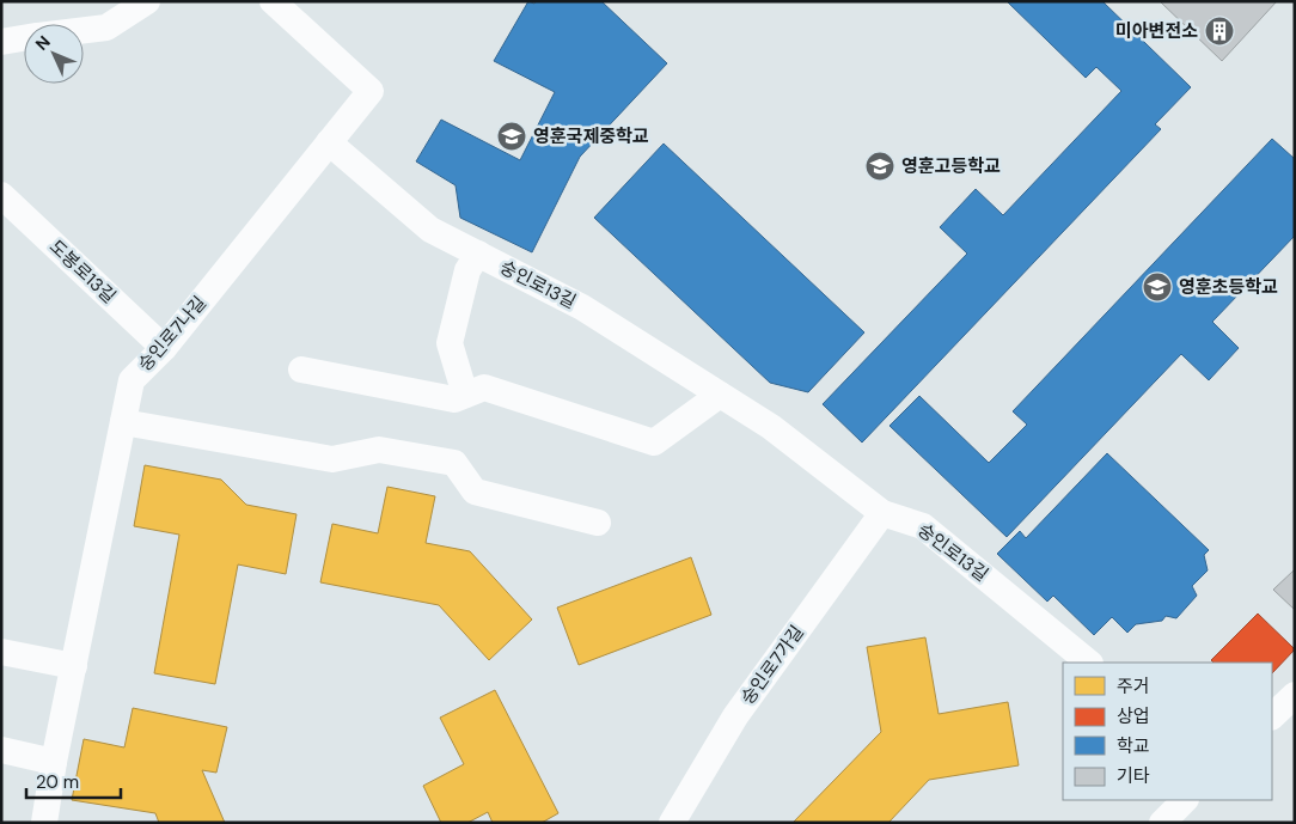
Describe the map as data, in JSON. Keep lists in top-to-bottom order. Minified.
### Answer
{"streets":{"street":["도봉로13길","숭인로13길","숭인로7나길","숭인로7가길"]},"crossings":[["도봉로13길","숭인로7나길"],["숭인로13길","숭인로7나길"],["숭인로13길","숭인로7가길"]],"places":{"building":["미아변전소"],"school or university":["영훈국제중학교","영훈고등학교","영훈초등학교"]},"legend":["주거","상업","학교","기타"],"scale_bar":"20 m","north":"top left"}
